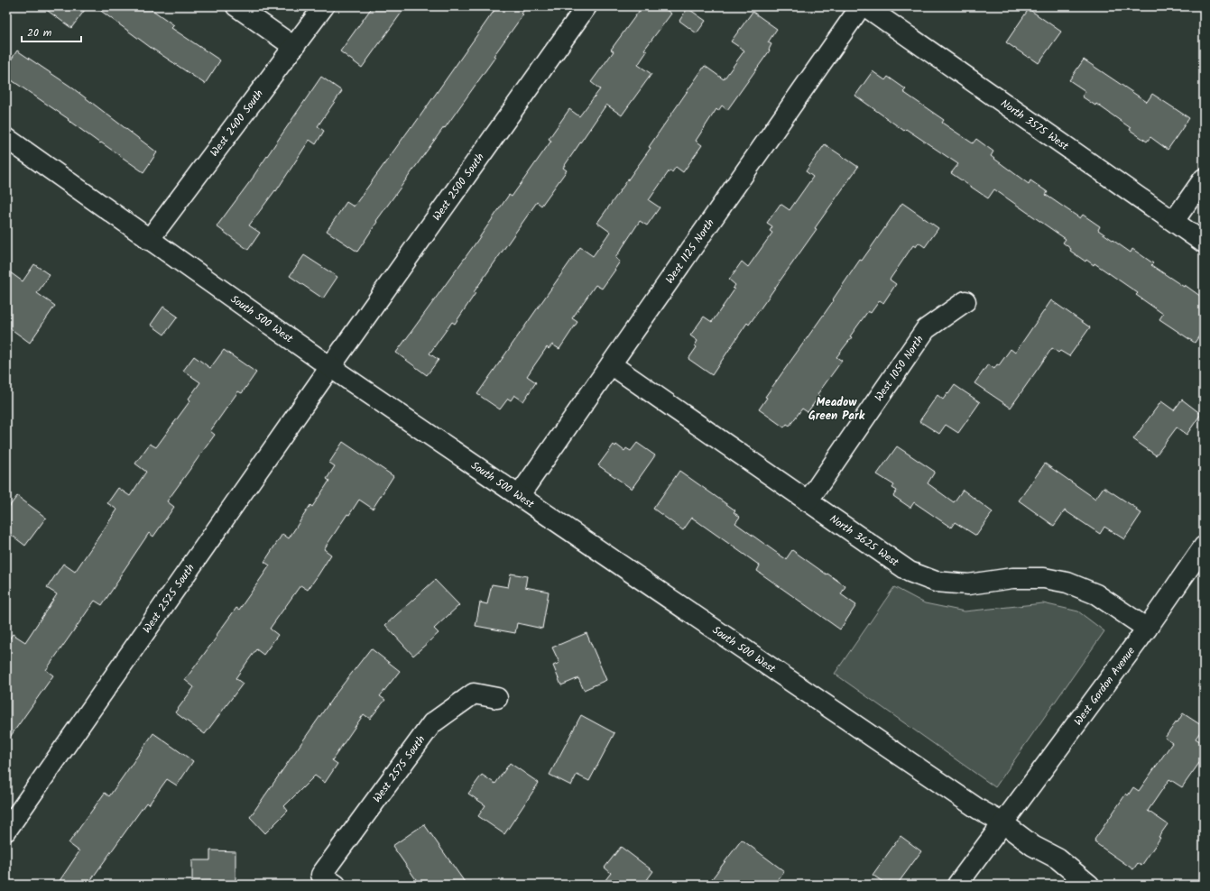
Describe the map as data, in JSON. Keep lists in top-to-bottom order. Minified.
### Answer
{"streets":{"street":["West 2400 South","North 3575 West","West 2500 South","West 1125 North","South 500 West","West 1050 North","North 3625 West","West 2525 South","West Gordon Avenue","West 2575 South"]},"crossings":[["West 2400 South","South 500 West"],["West 2500 South","South 500 West"],["West 2500 South","West 2525 South"],["West 1125 North","South 500 West"],["West 1125 North","North 3625 West"],["South 500 West","West 2525 South"],["South 500 West","West Gordon Avenue"],["West 1050 North","North 3625 West"],["North 3625 West","West Gordon Avenue"]],"districts":["Meadow Green Park"],"scale_bar":"20 m"}
